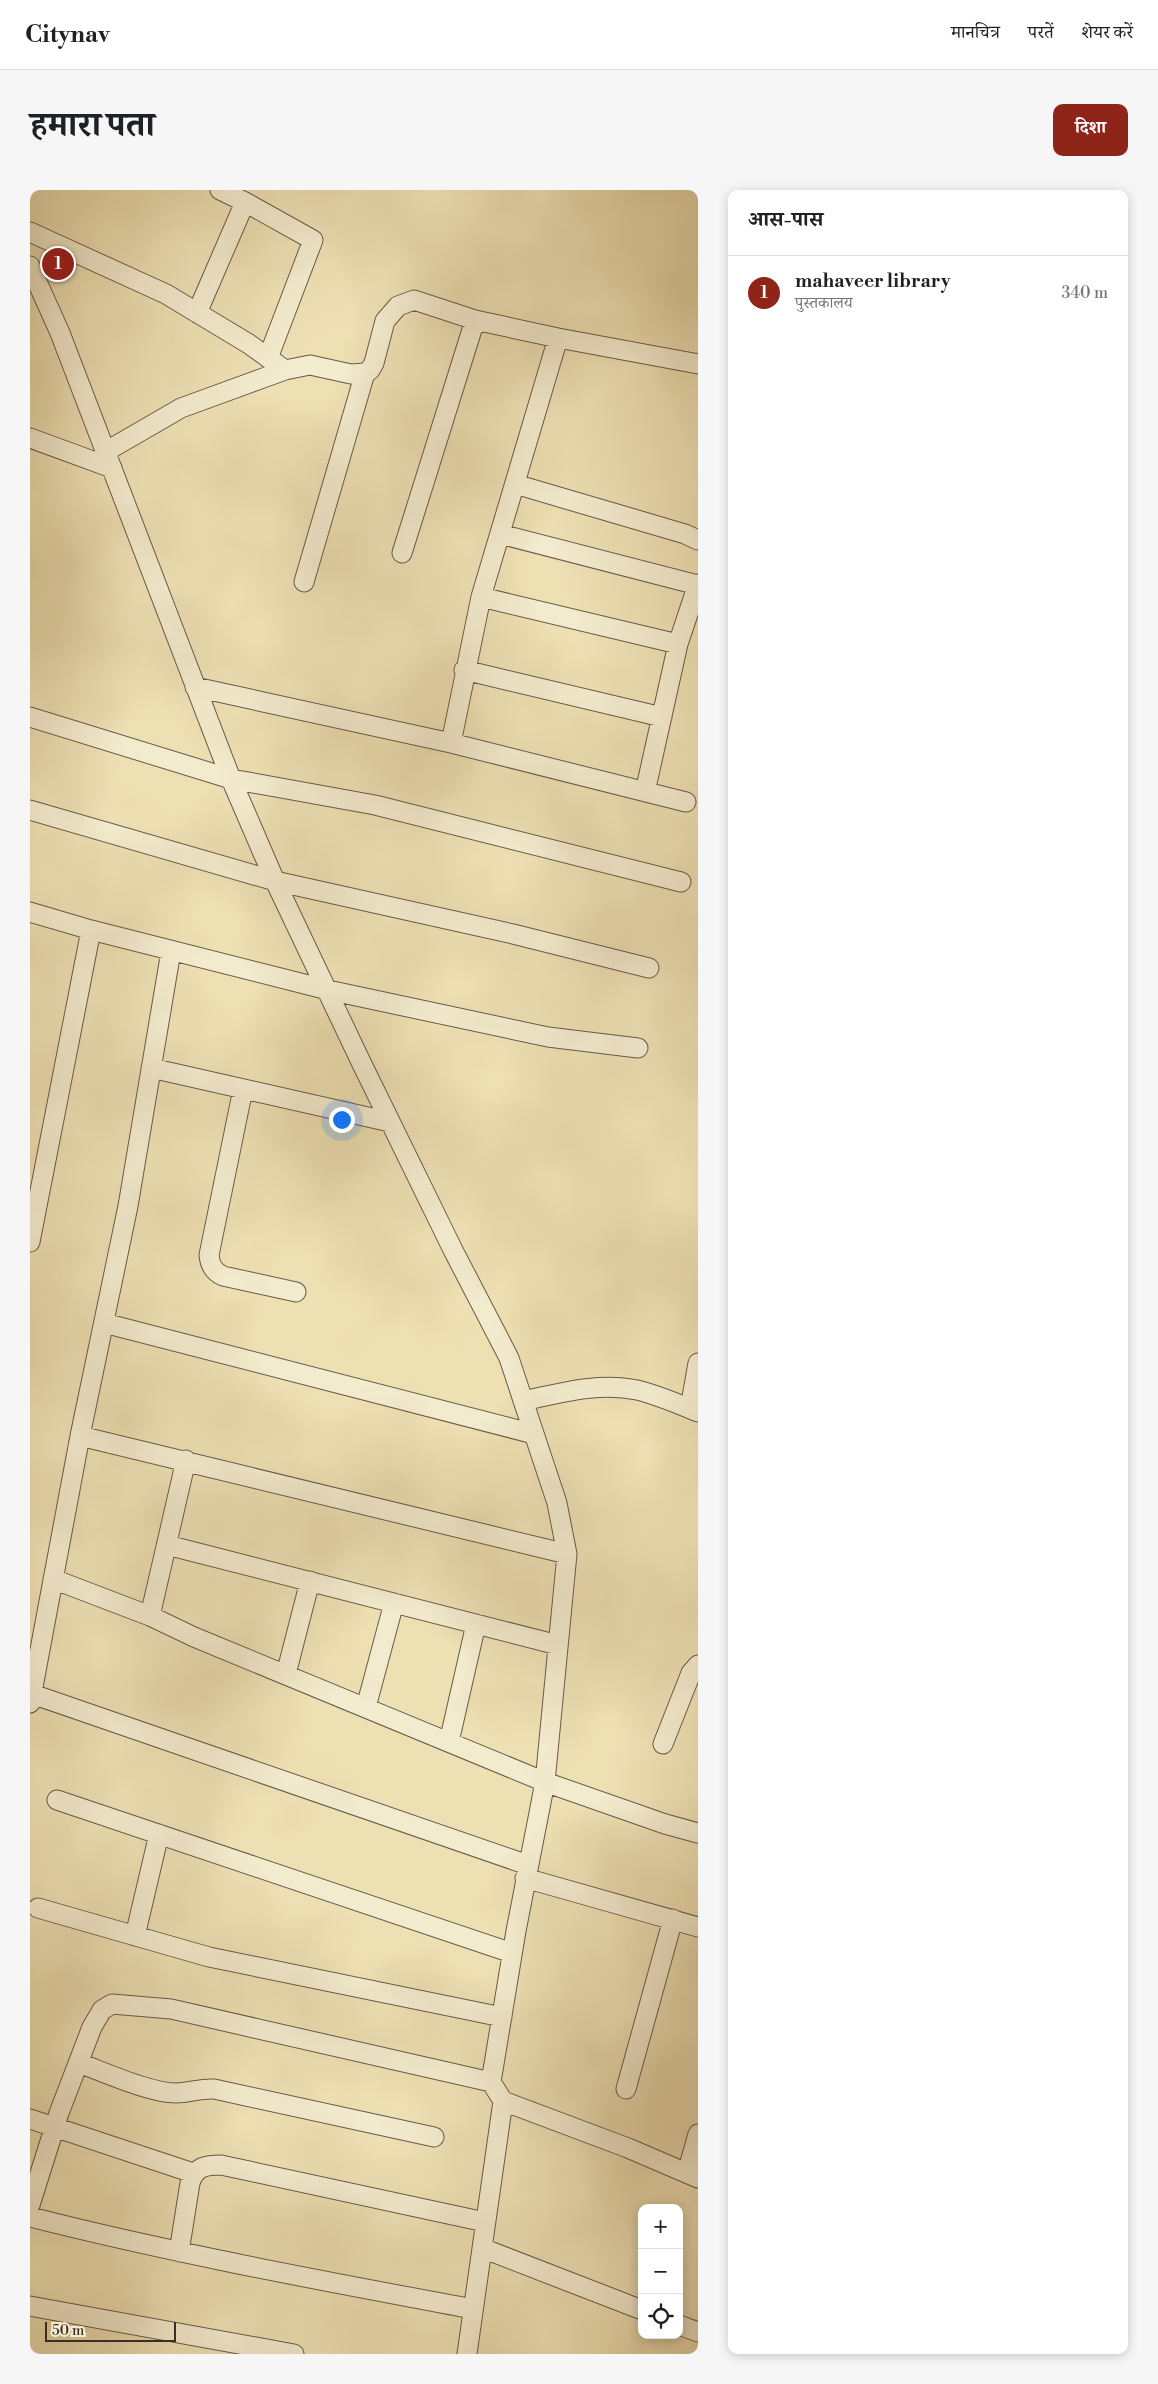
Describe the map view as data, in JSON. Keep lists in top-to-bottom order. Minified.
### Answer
{"scale_bar":"50 m","page":{"header":"Citynav","nav":["मानचित्र","परतें","शेयर करें"],"title":"हमारा पता","buttons":"दिशा","heading":"आस-पास","pins":"1","list":[{"mark":"1","name":"mahaveer library","note":"पुस्तकालय","value":"340 m"}],"map_buttons":["+","−"],"scale":"50 m"}}
